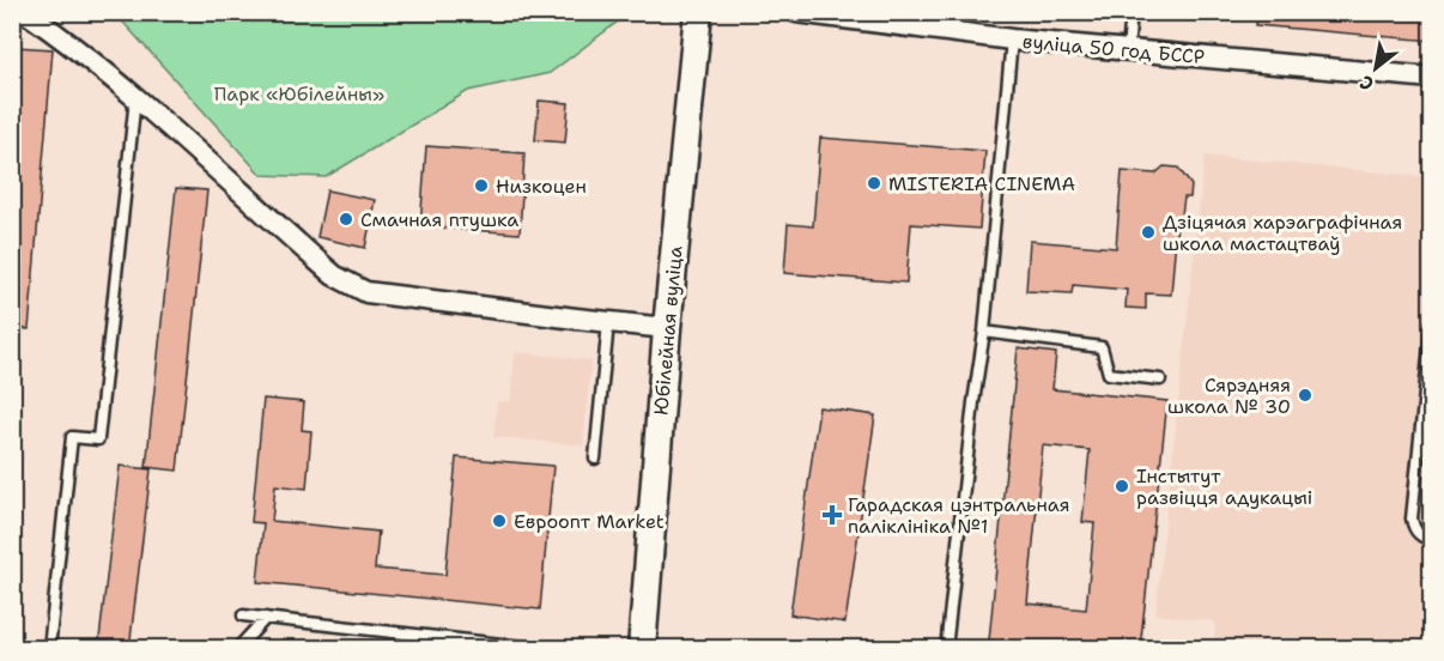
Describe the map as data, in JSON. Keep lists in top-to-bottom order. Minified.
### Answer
{"streets":{"main road":["Юбілейная вуліца"],"street":["вуліца 50 год БССР"]},"parks":["Парк «Юбілейны»"],"places":{"other":["MISTERIA CINEMA","Низкоцен","Смачная птушка","Дзіцячая харэаграфічная школа мастацтваў","Сярэдняя школа № 30","Інстытут развіцця адукацыі","Евроопт Market"],"health":["Гарадская цэнтральная паліклініка №1"]},"north":"bottom left"}
